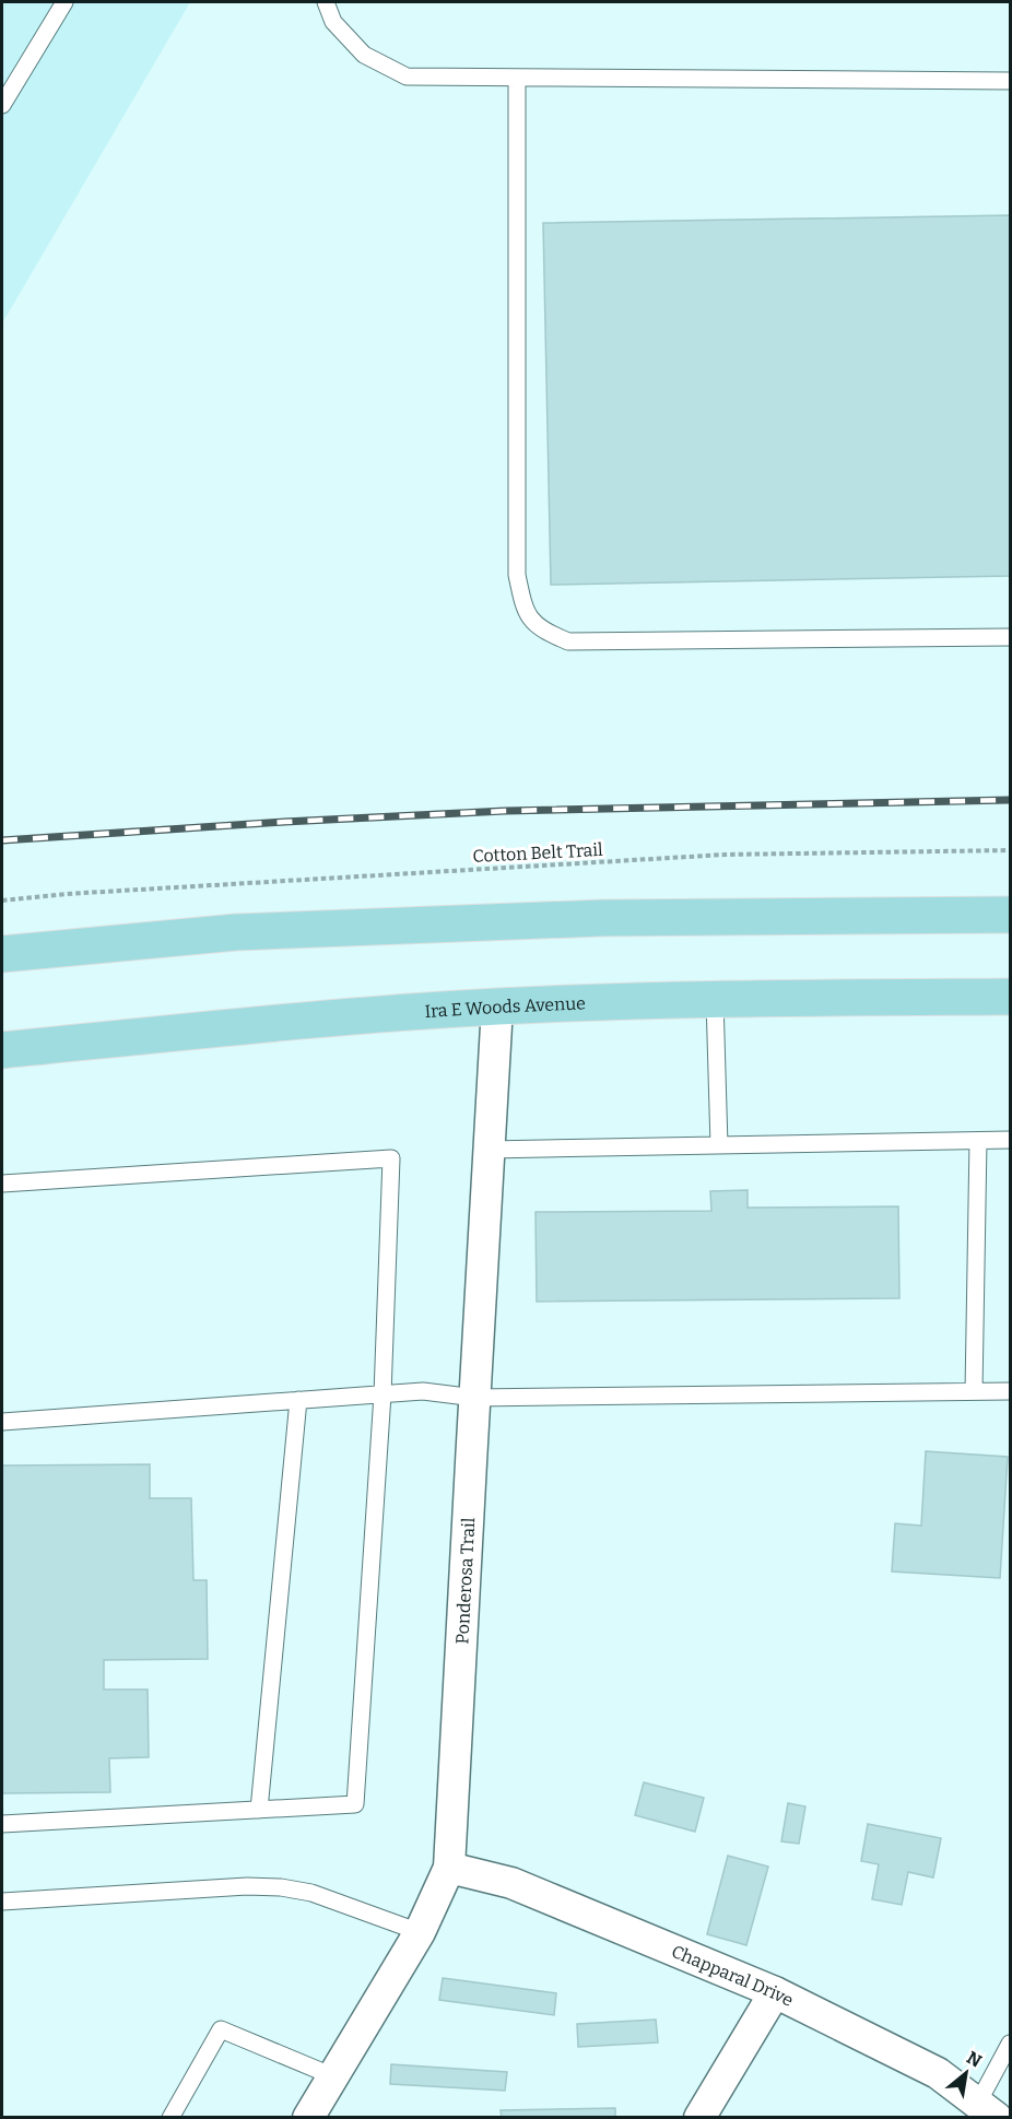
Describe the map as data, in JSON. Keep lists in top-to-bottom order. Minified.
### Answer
{"streets":{"main road":["Ira E Woods Avenue"],"street":["Ponderosa Trail","Chapparal Drive"],"path":["Cotton Belt Trail"]},"crossings":[["Ira E Woods Avenue","Ponderosa Trail"],["Ponderosa Trail","Chapparal Drive"]],"north":"top right"}
